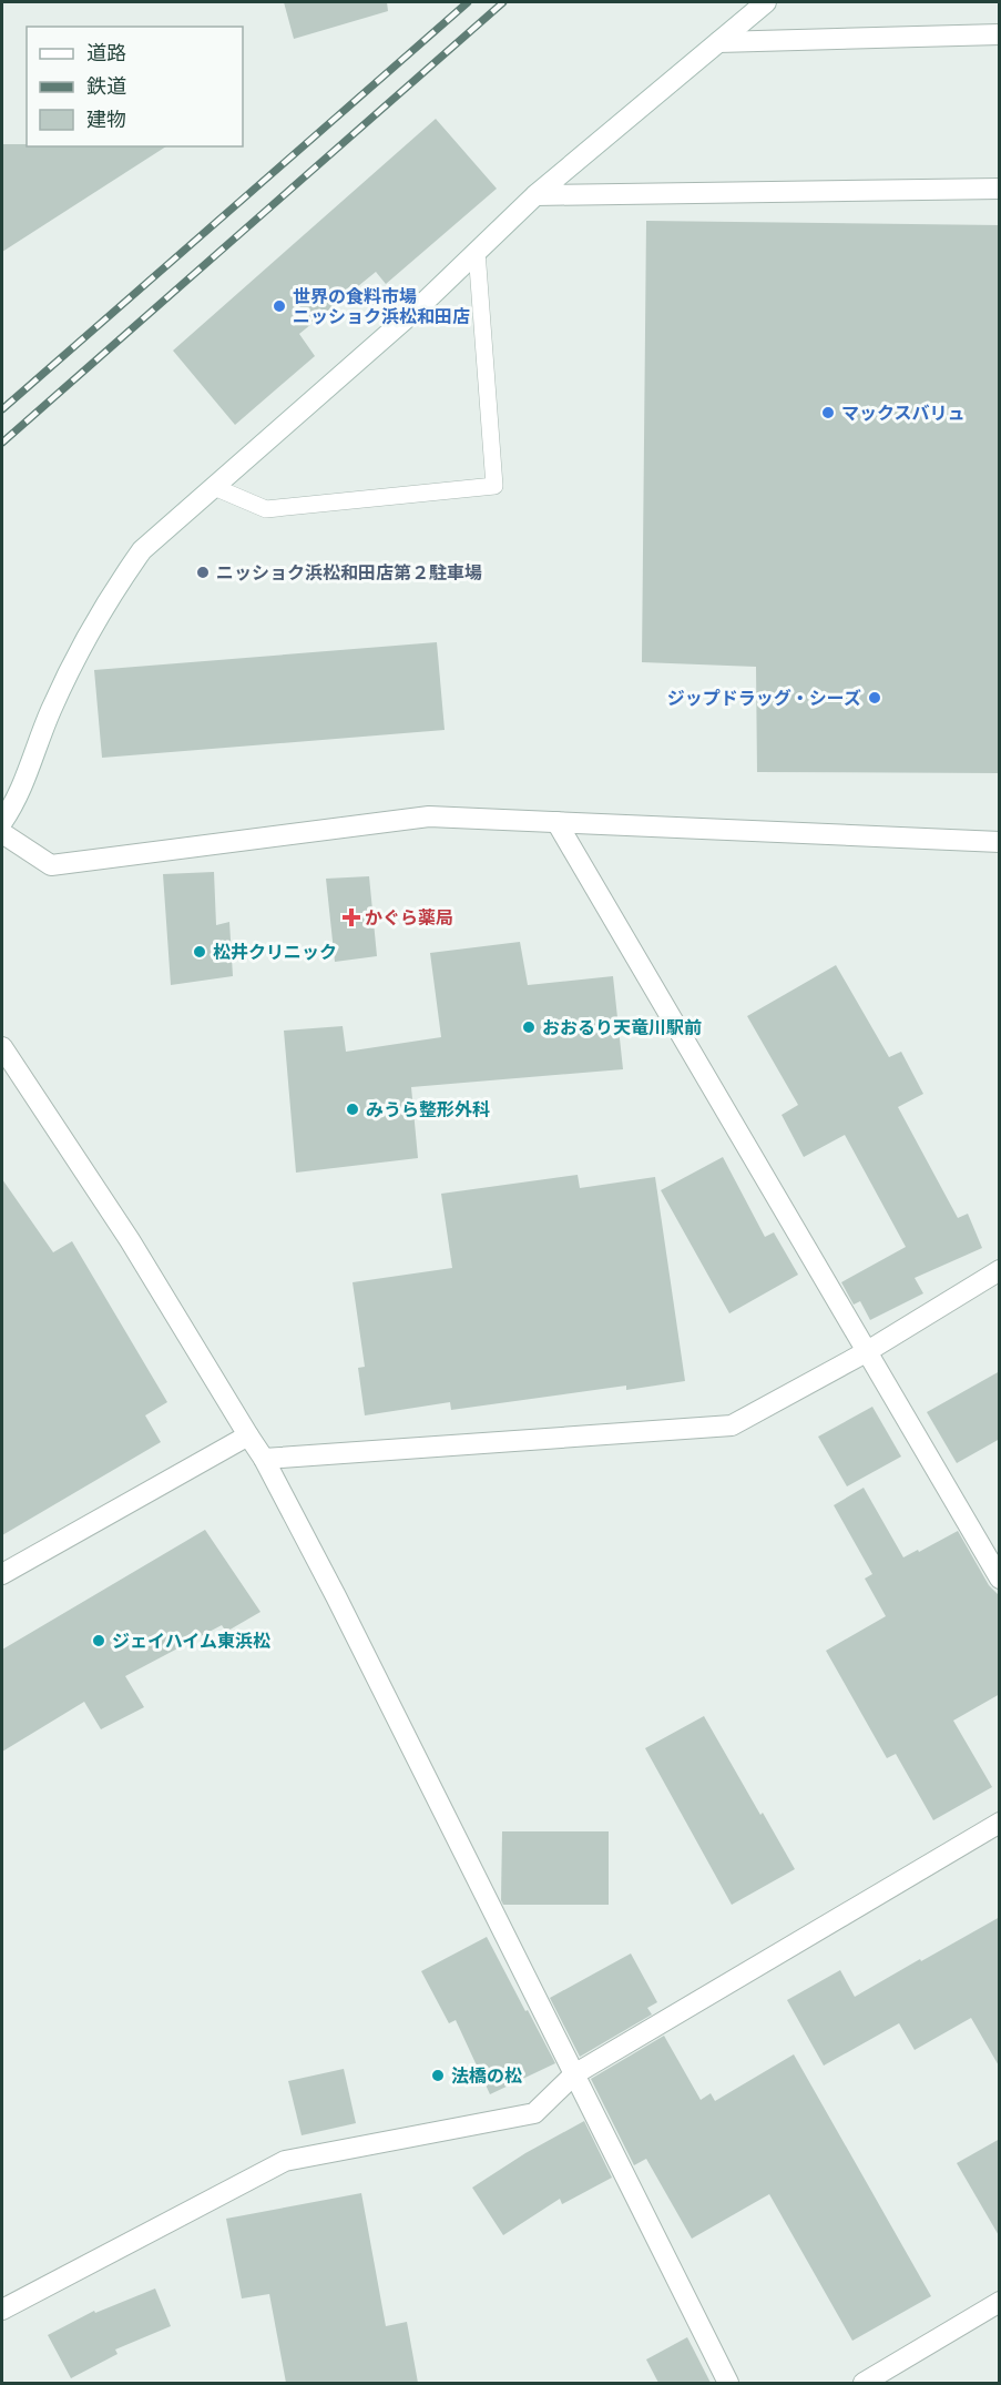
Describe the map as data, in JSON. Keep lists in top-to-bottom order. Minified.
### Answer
{"places":{"other":["世界の食料市場 ニッショク浜松和田店","マックスバリュ","ニッショク浜松和田店第２駐車場","ジップドラッグ・シーズ","松井クリニック","おおるり天竜川駅前","みうら整形外科","ジェイハイム東浜松","法橋の松"],"health":["かぐら薬局"]},"legend":["道路","鉄道","建物"]}
